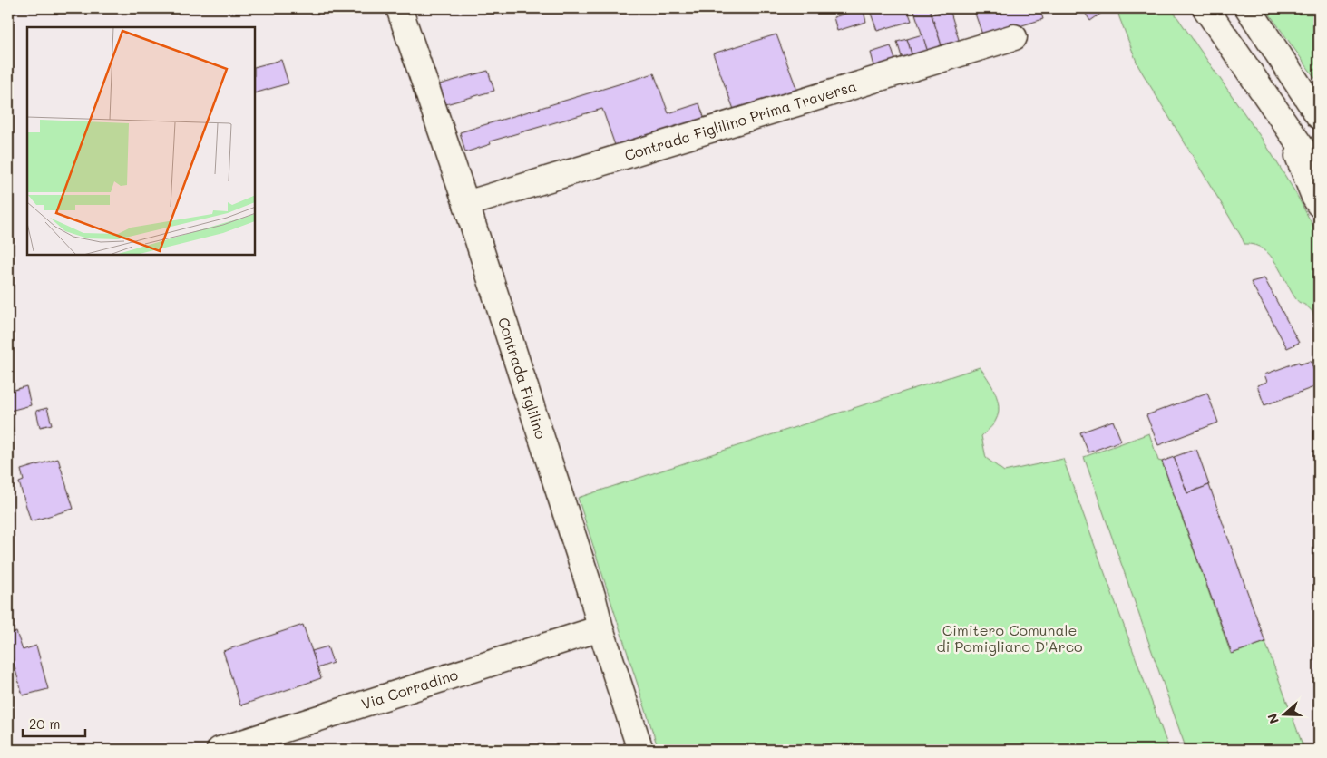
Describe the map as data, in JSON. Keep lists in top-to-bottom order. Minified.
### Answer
{"streets":{"main road":["Contrada Figlilino Prima Traversa","Contrada Figlilino","Via Corradino"]},"crossings":[["Contrada Figlilino Prima Traversa","Contrada Figlilino"],["Contrada Figlilino","Via Corradino"]],"parks":["Cimitero Comunale di Pomigliano D'Arco"],"scale_bar":"20 m","north":"left"}
